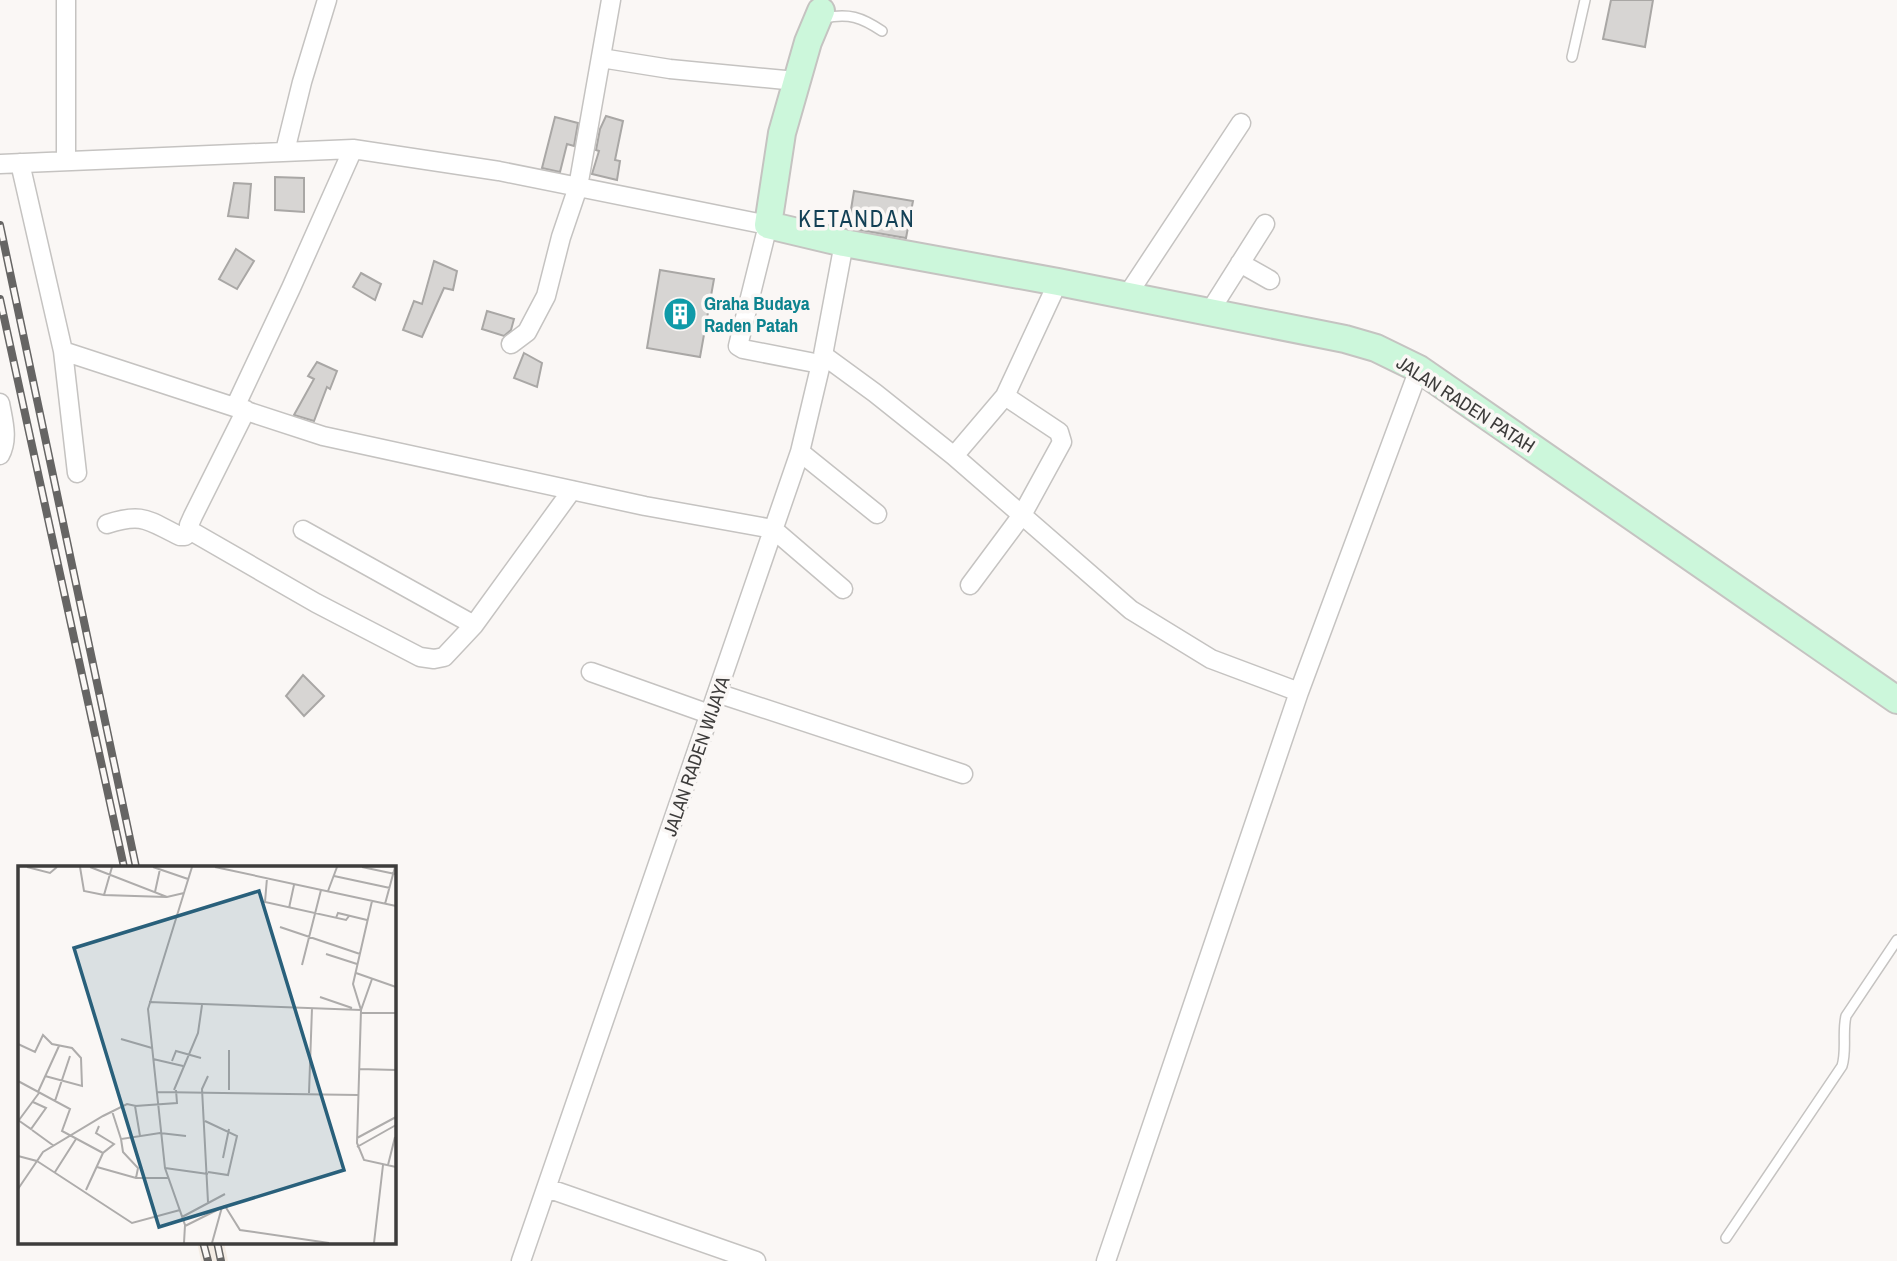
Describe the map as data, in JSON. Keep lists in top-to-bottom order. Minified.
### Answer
{"streets":{"street":["JALAN RADEN PATAH","JALAN RADEN WIJAYA"]},"crossings":[["JALAN RADEN PATAH","JALAN RADEN WIJAYA"]],"districts":["KETANDAN"],"places":{"building":["Graha Budaya Raden Patah"]}}
